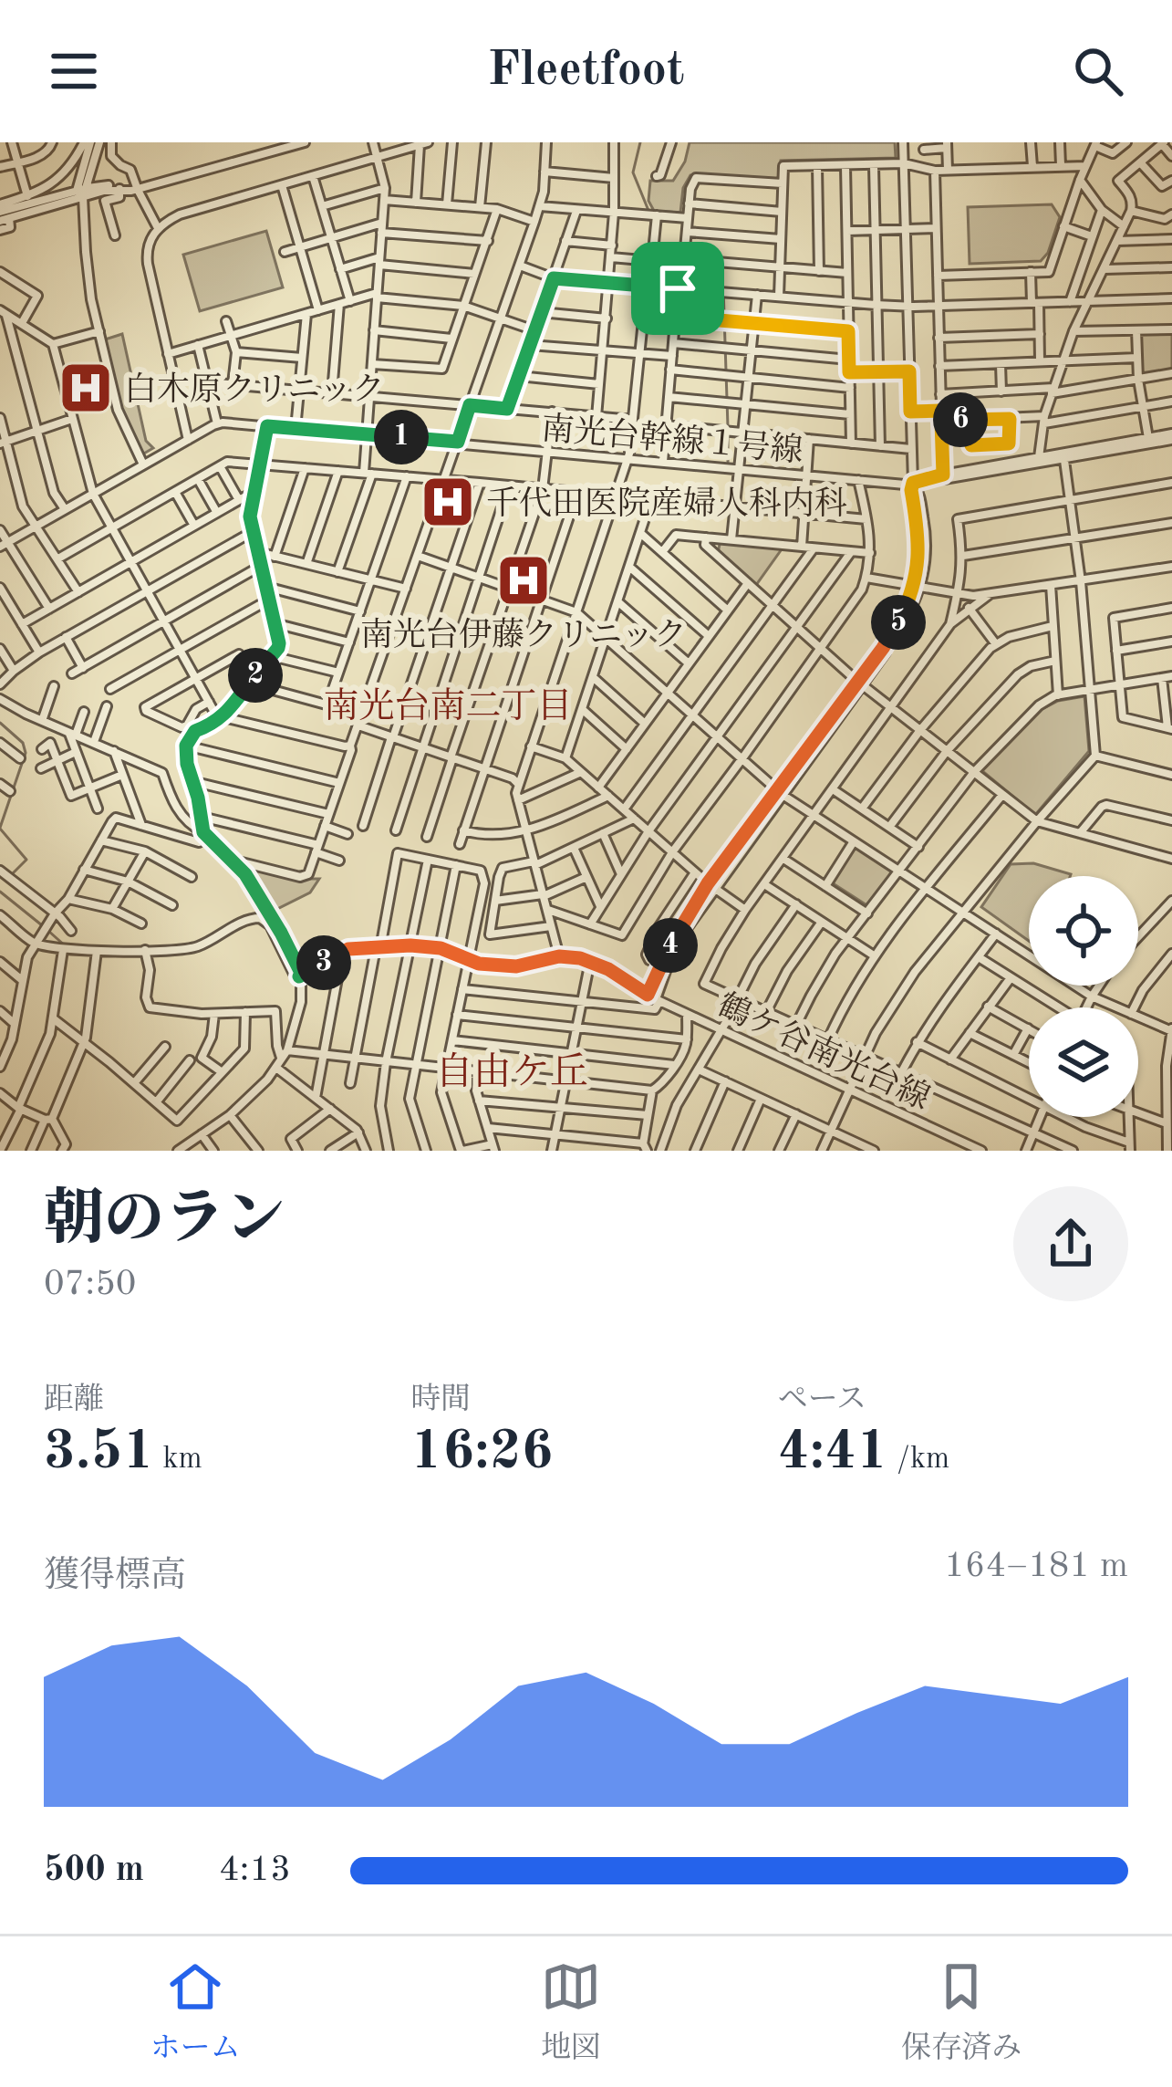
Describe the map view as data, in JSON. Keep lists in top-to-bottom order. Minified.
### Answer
{"streets":{"street":["南光台幹線１号線","鶴ケ谷南光台線"]},"districts":["南光台南二丁目","自由ケ丘"],"places":{"hospital":["白木原クリニック","千代田医院産婦人科内科","南光台伊藤クリニック"]},"page":{"header":"Fleetfoot","pins":["6","1","5","2","4","3"],"heading":["朝のラン","07:50"],"stats":[["距離","3.51 km"],["時間","16:26"],["ペース","4:41 /km"]],"chart":["獲得標高","164–181 m"],"list":[{"name":"500 m","note":"4:13"}],"tabs":["ホーム","地図","保存済み"]}}
